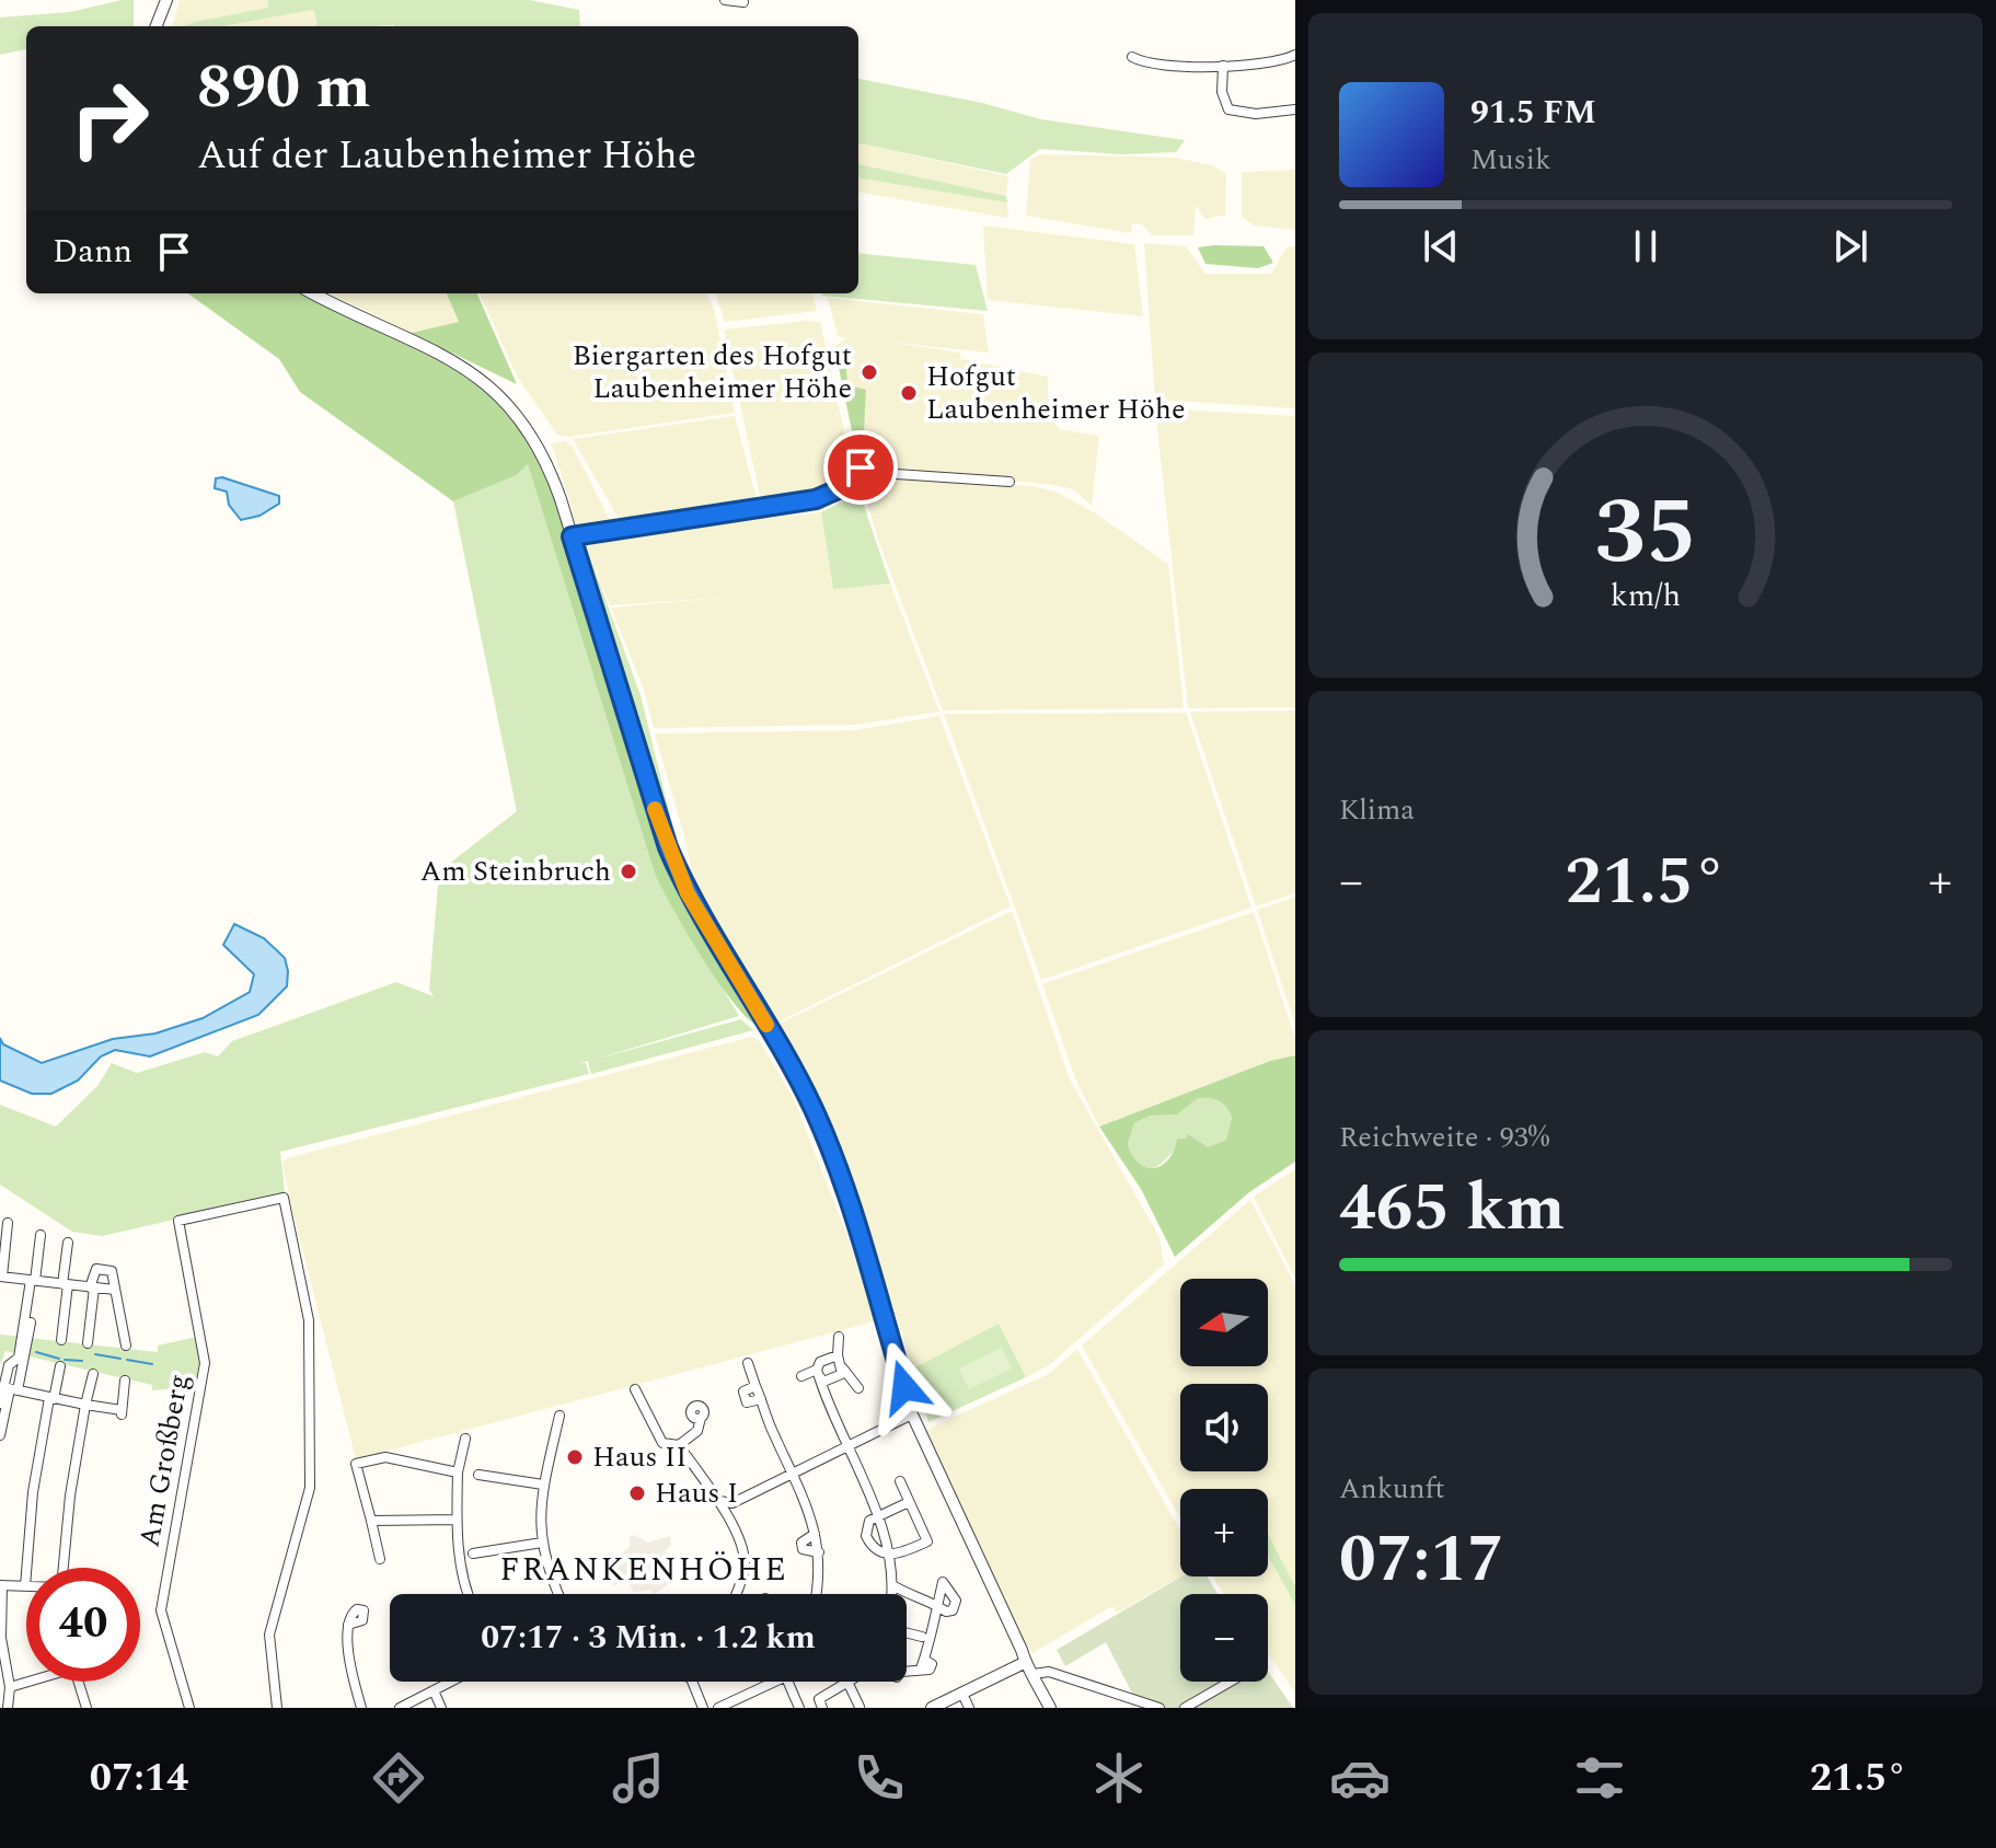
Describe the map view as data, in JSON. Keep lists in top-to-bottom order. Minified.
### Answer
{"streets":{"street":["Am Großberg"]},"districts":["FRANKENHÖHE"],"places":["Biergarten des Hofgut Laubenheimer Höhe","Hofgut Laubenheimer Höhe","Am Steinbruch","Haus II","Haus I"],"north":"left","page":{"turn":["890 m","Auf der Laubenheimer Höhe"],"song":["91.5 FM","Musik"],"then":"Dann","tile":["Klima",["Reichweite · 93%","465 km"],["Ankunft","07:17"]],"heat":["−","21.5°","+"],"map_buttons":["+","−"],"limit":"40","trip":"07:17 · 3 Min. · 1.2 km","tabs":["07:14","21.5°"],"gauge":["35","km/h"]}}
